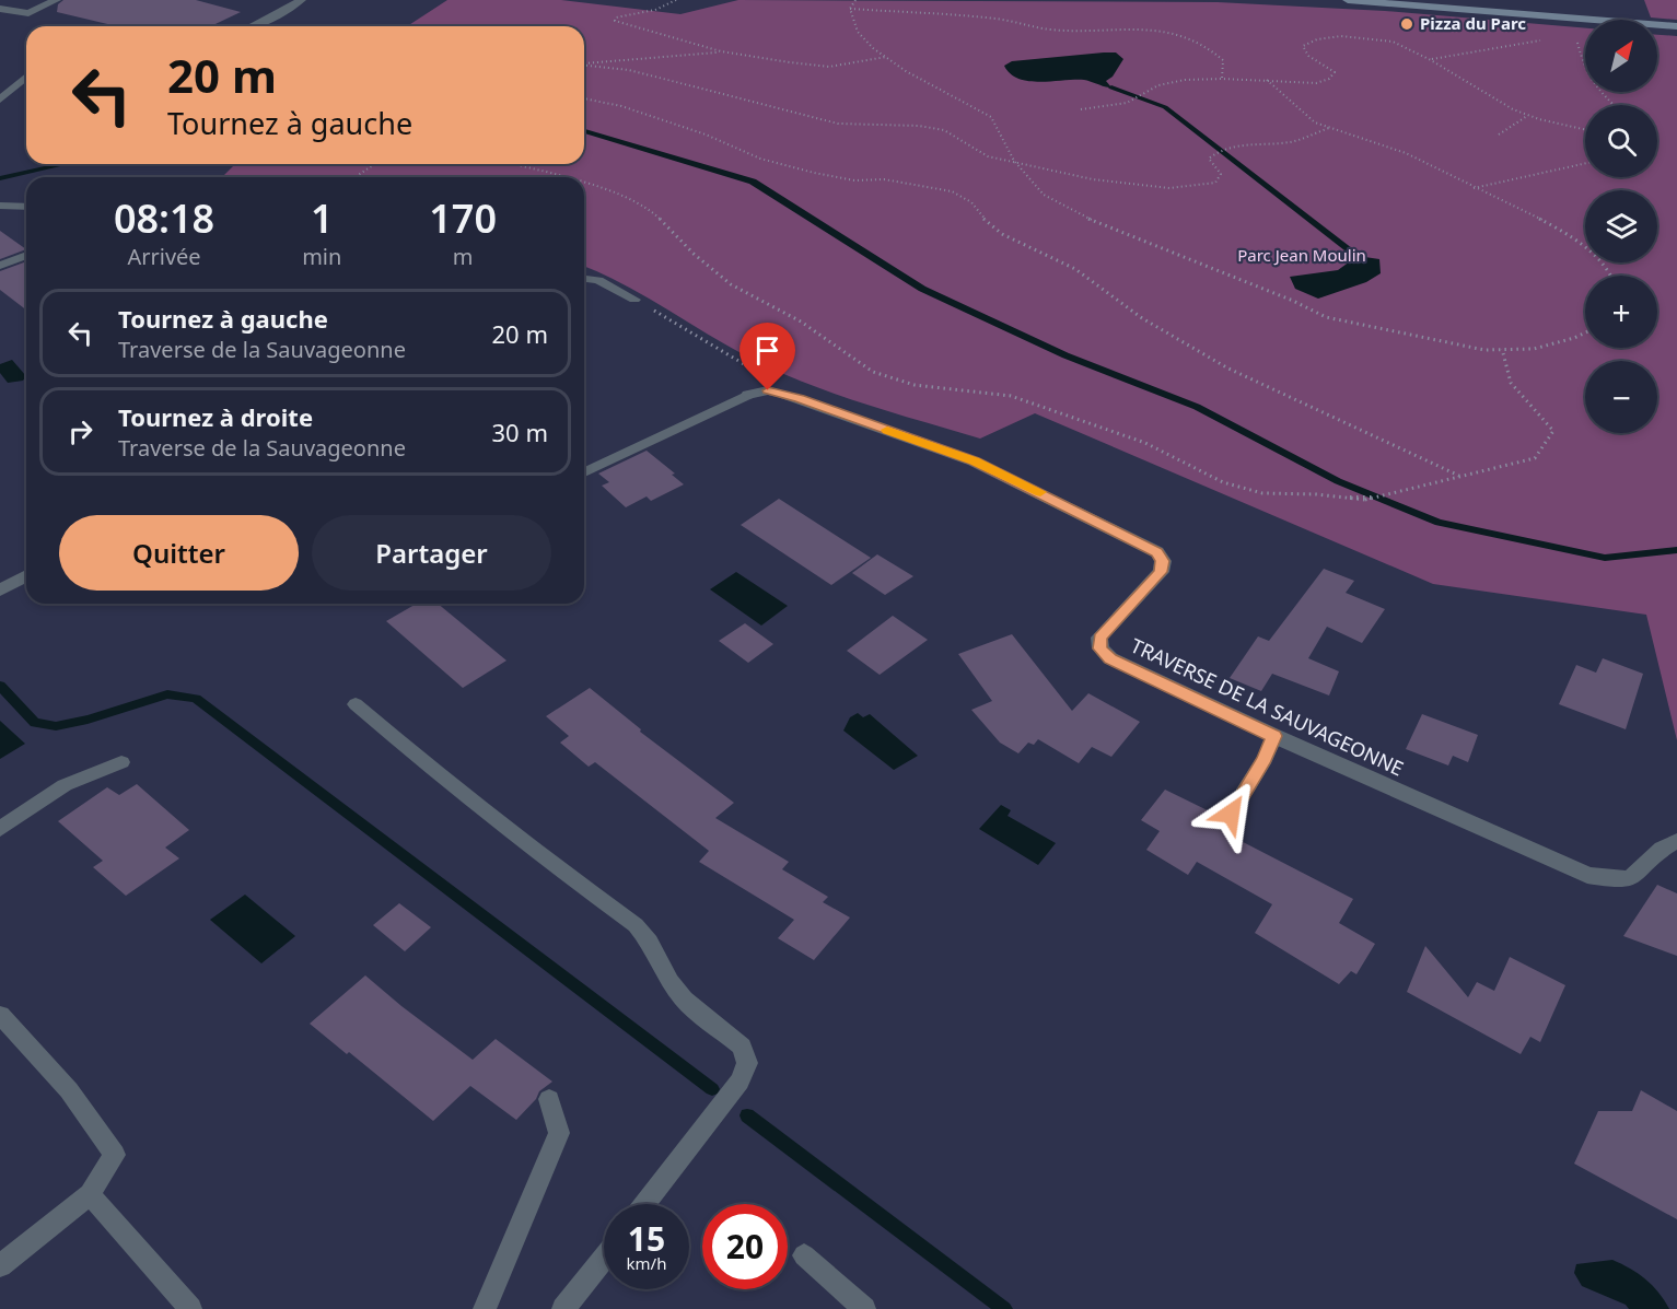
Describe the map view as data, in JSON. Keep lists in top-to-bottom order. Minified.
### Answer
{"streets":{"street":["TRAVERSE DE LA SAUVAGEONNE"]},"parks":["Parc Jean Moulin"],"places":["Pizza du Parc"],"north":"top right","page":{"map_buttons":["+","−"],"turn":["20 m","Tournez à gauche"],"eta":["08:18","Arrivée","1","min","170","m"],"list":[{"name":"Tournez à gauche","note":"Traverse de la Sauvageonne","value":"20 m"},{"name":"Tournez à droite","note":"Traverse de la Sauvageonne","value":"30 m"}],"buttons":["Quitter","Partager"],"speed":"15 km/h","limit":"20"}}
